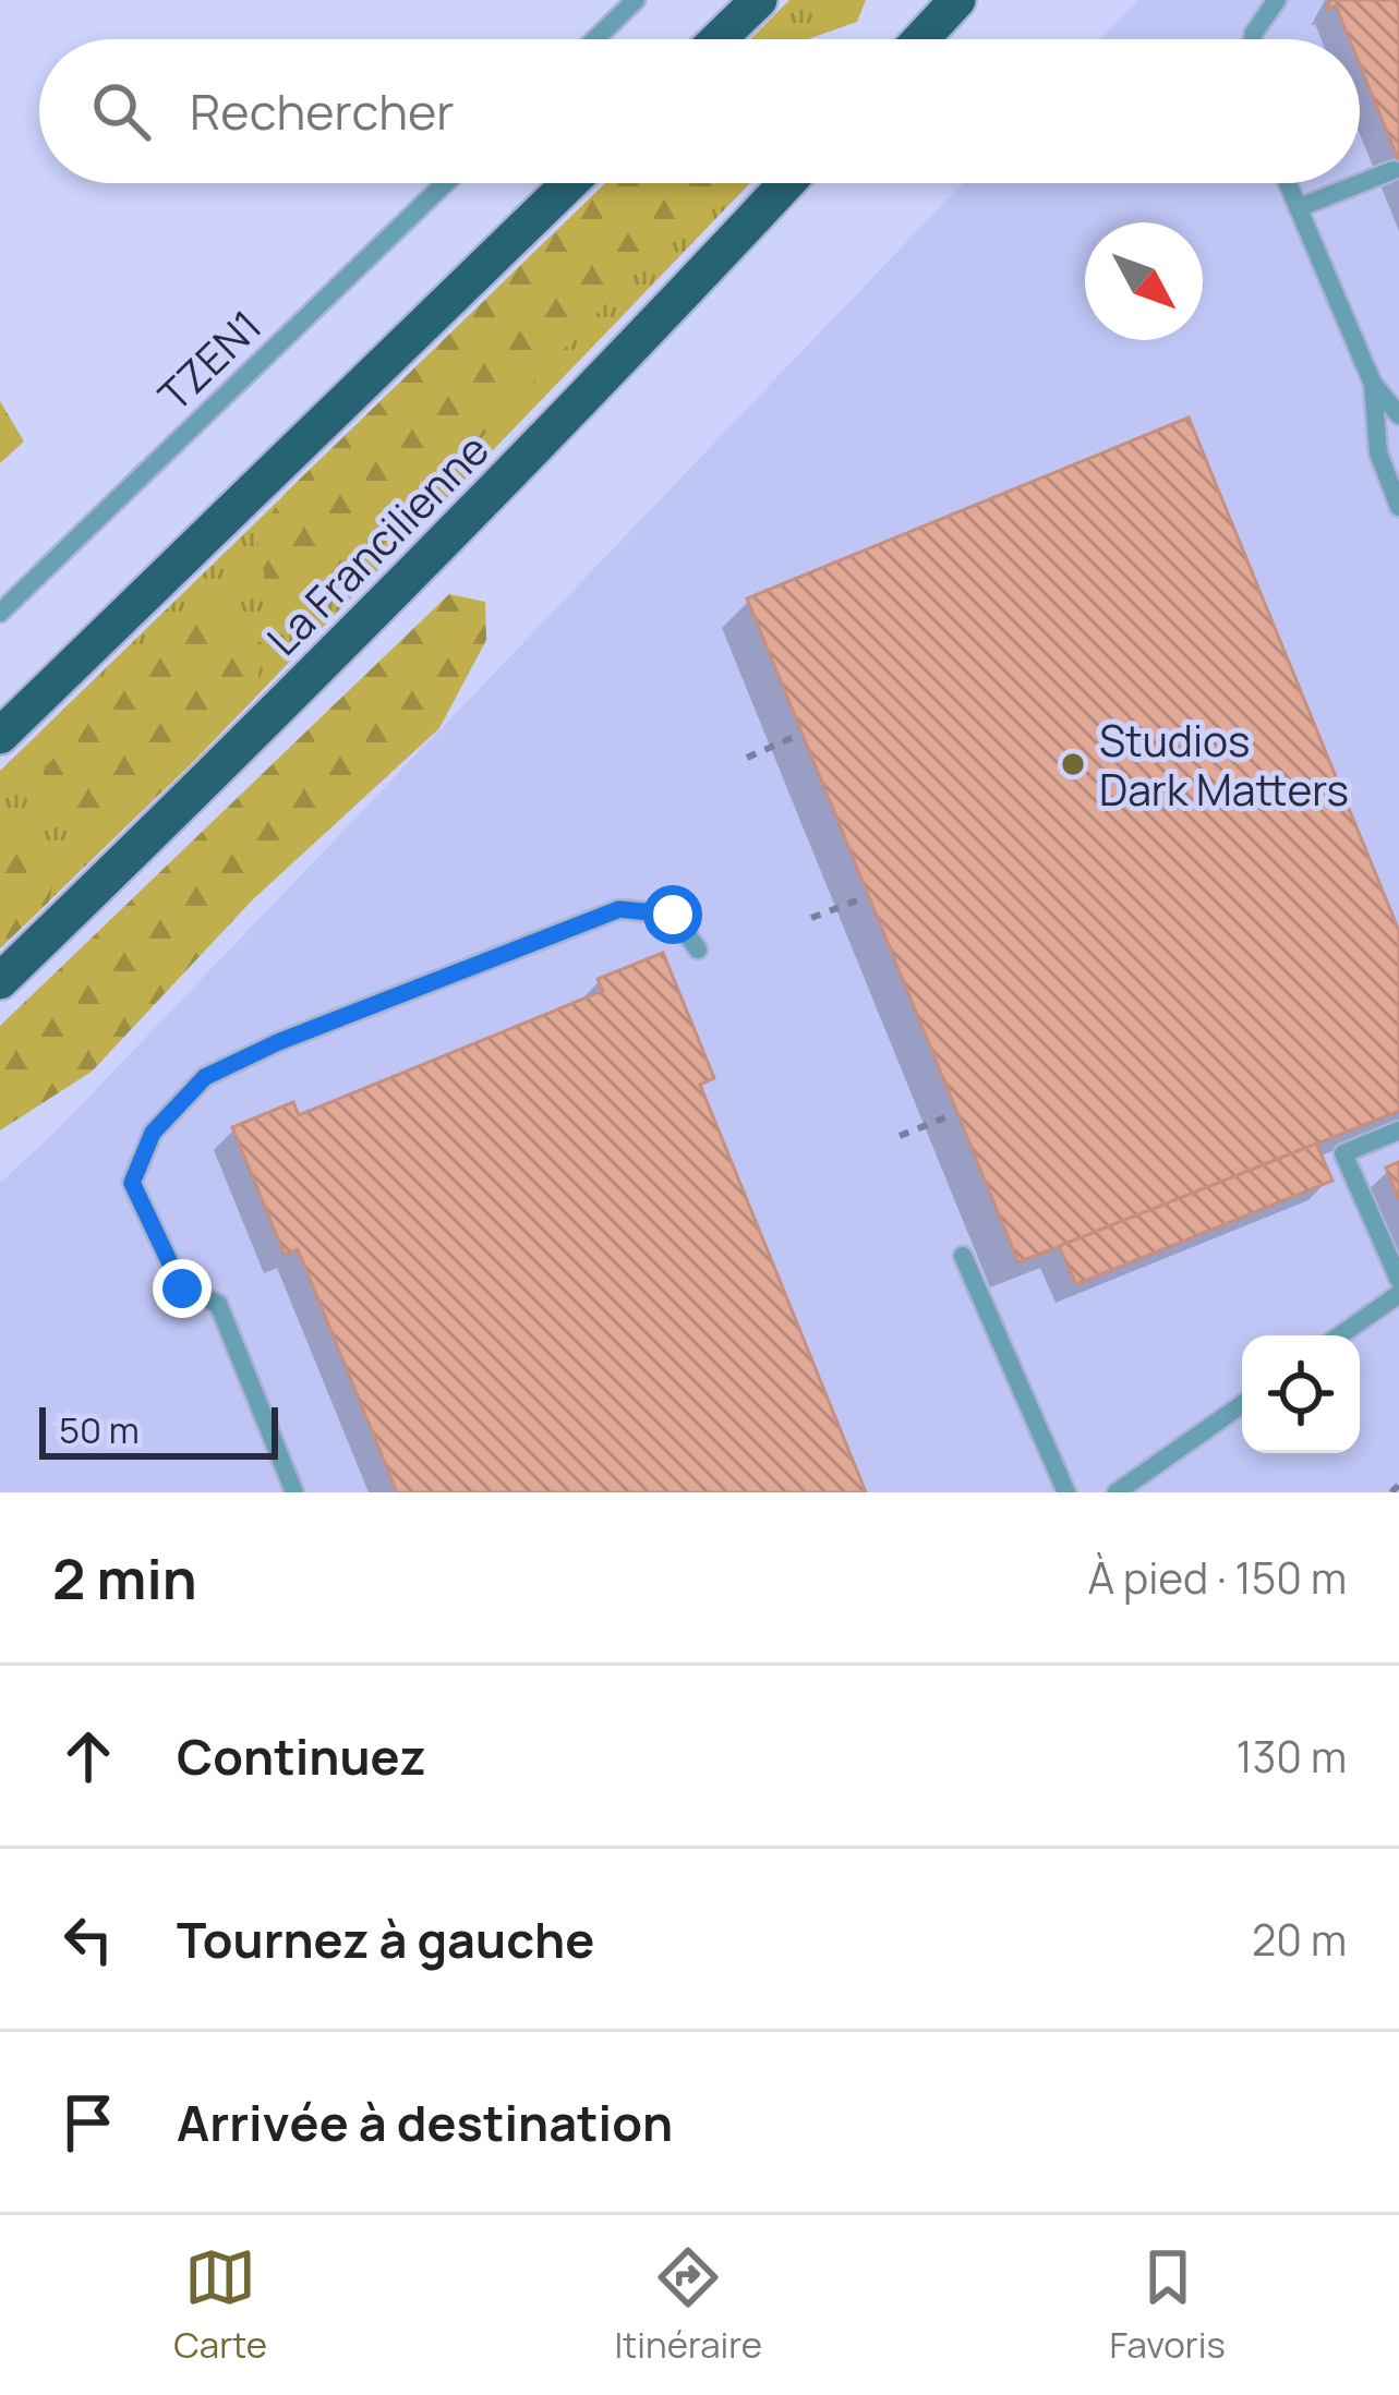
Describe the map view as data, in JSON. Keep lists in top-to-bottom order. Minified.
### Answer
{"streets":{"highway":["La Francilienne"],"lane":["TZEN1"]},"places":["Studios Dark Matters"],"scale_bar":"50 m","north":"bottom right","page":{"search":"Rechercher","scale":"50 m","heading":["2 min","À pied · 150 m"],"list":[["Continuez","130 m"],["Tournez à gauche","20 m"],"Arrivée à destination"],"nav":["Carte","Itinéraire","Favoris"]}}
